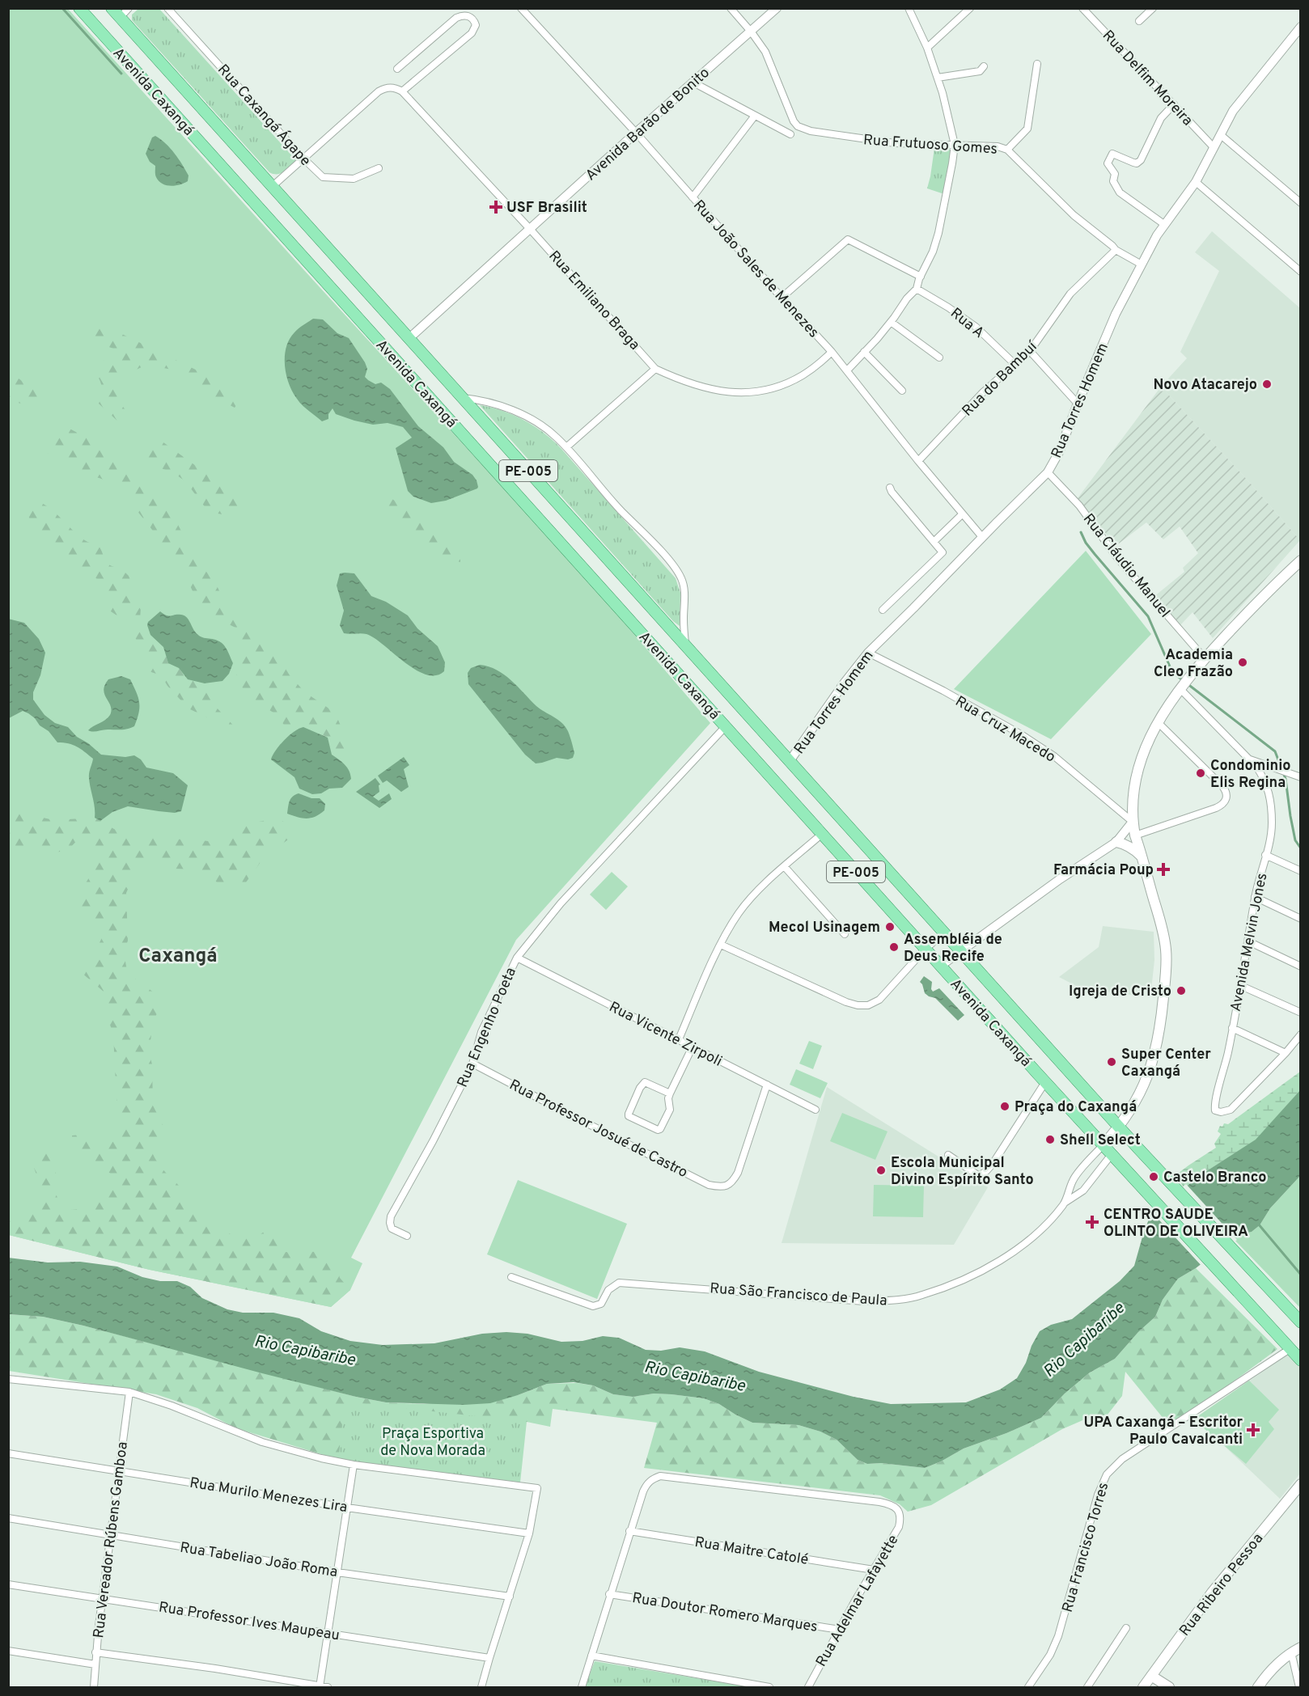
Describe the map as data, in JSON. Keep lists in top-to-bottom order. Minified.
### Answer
{"streets":{"main road":["Avenida Caxangá","PE-005","Rua Ribeiro Pessoa"],"street":["Rua Delfim Moreira","Rua Caxangá Ágape","Avenida Barão de Bonito","Rua Frutuoso Gomes","Rua João Sales de Menezes","Rua Emiliano Braga","Rua A","Rua do Bambuí","Rua Torres Homem","Rua Cláudio Manuel","Rua Cruz Macedo","Avenida Melvin Jones","Rua Engenho Poeta","Rua Vicente Zirpoli","Rua Professor Josué de Castro","Rua São Francisco de Paula","Rua Murilo Menezes Lira","Rua Vereador Rúbens Gamboa","Rua Francisco Torres","Rua Maitre Catolé","Rua Tabeliao João Roma","Rua Adelmar Lafayette","Rua Doutor Romero Marques","Rua Professor Ives Maupeau"]},"crossings":[["Rua Delfim Moreira","Rua Torres Homem"],["Avenida Caxangá","Avenida Barão de Bonito"],["Avenida Caxangá","Rua Torres Homem"],["Avenida Caxangá","PE-005"],["Avenida Caxangá","Rua Engenho Poeta"],["Avenida Caxangá","Rua São Francisco de Paula"],["Avenida Caxangá","Rua Francisco Torres"],["Avenida Barão de Bonito","Rua Frutuoso Gomes"],["Avenida Barão de Bonito","Rua João Sales de Menezes"],["Avenida Barão de Bonito","Rua Emiliano Braga"],["Rua Frutuoso Gomes","Rua do Bambuí"],["Rua Frutuoso Gomes","Rua Torres Homem"],["Rua João Sales de Menezes","Rua Emiliano Braga"],["Rua João Sales de Menezes","Rua do Bambuí"],["Rua João Sales de Menezes","Rua Torres Homem"],["Rua A","Rua do Bambuí"],["Rua Torres Homem","Rua Cláudio Manuel"],["Rua Torres Homem","Rua Cruz Macedo"],["PE-005","Rua Francisco Torres"],["Rua Engenho Poeta","Rua Vicente Zirpoli"],["Rua Engenho Poeta","Rua Professor Josué de Castro"],["Rua Vicente Zirpoli","Rua Professor Josué de Castro"],["Rua Murilo Menezes Lira","Rua Vereador Rúbens Gamboa"],["Rua Vereador Rúbens Gamboa","Rua Tabeliao João Roma"],["Rua Vereador Rúbens Gamboa","Rua Professor Ives Maupeau"],["Rua Maitre Catolé","Rua Adelmar Lafayette"],["Rua Adelmar Lafayette","Rua Doutor Romero Marques"]],"districts":["Caxangá"],"water":["Rio Capibaribe"],"parks":["Praça Esportiva de Nova Morada"],"places":{"health":["USF Brasilit","Farmácia Poup","CENTRO SAUDE OLINTO DE OLIVEIRA","UPA Caxangá – Escritor Paulo Cavalcanti"],"other":["Novo Atacarejo","Academia Cleo Frazão","Condominio Elis Regina","Mecol Usinagem","Assembléia de Deus Recife","Igreja de Cristo","Super Center Caxangá","Praça do Caxangá","Shell Select","Escola Municipal Divino Espírito Santo","Castelo Branco"]}}
